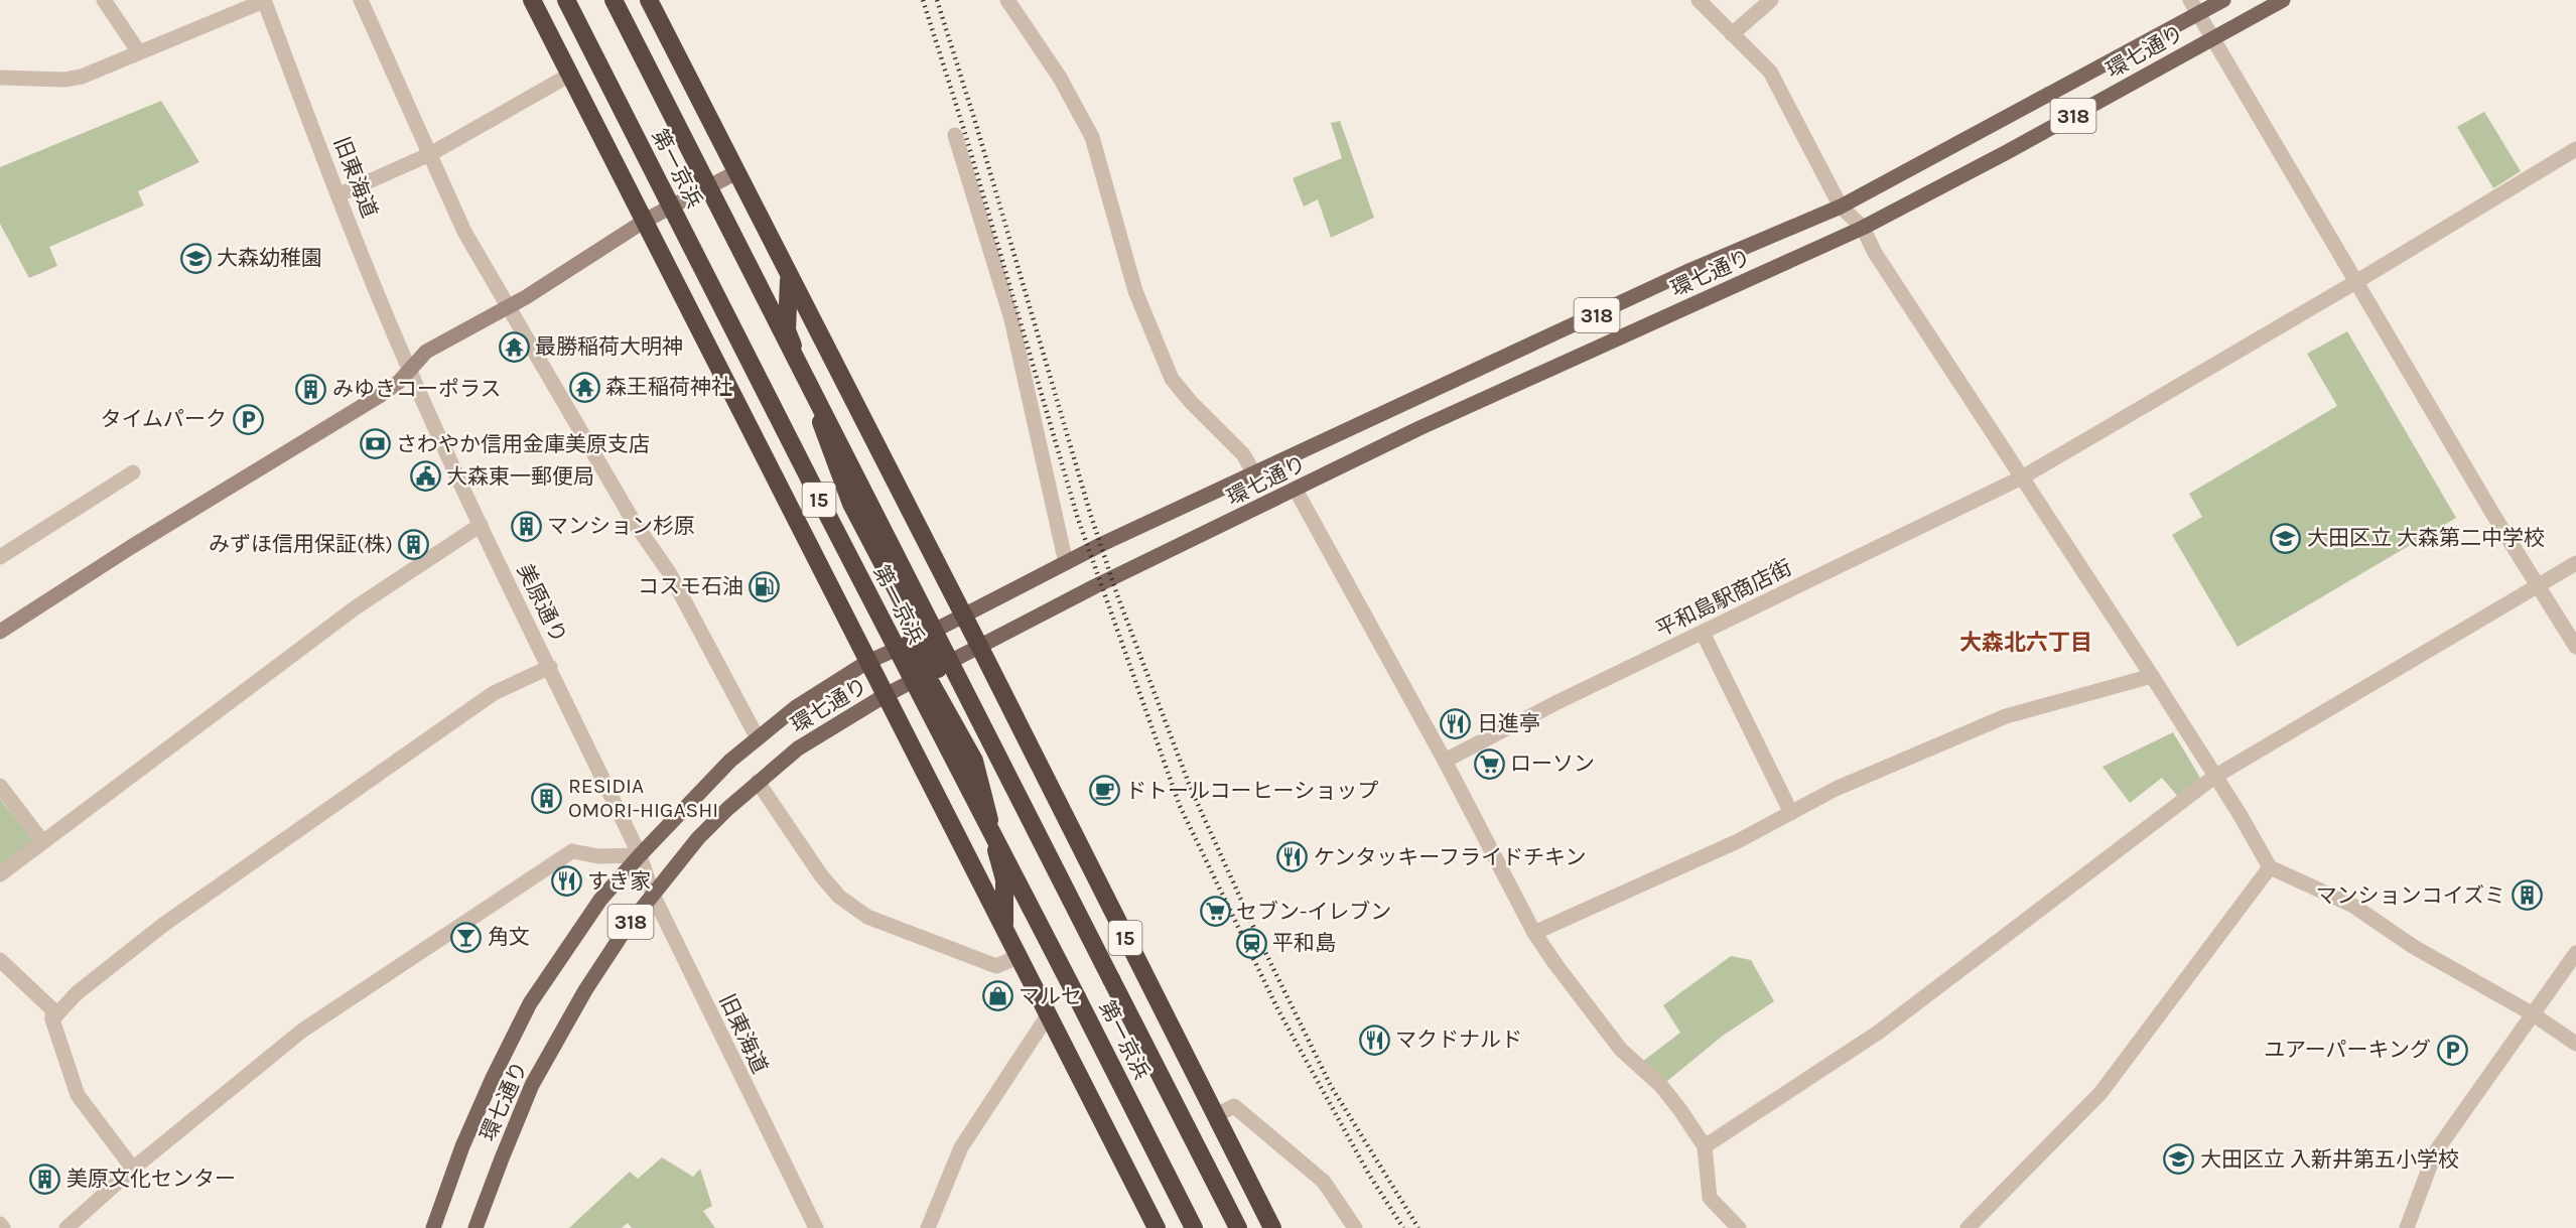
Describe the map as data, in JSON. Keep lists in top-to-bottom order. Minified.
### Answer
{"streets":{"highway":["第一京浜","15"],"main road":["環七通り","318"],"street":["旧東海道","平和島駅商店街","美原通り"]},"crossings":[["環七通り","旧東海道"],["環七通り","15"],["環七通り","美原通り"],["旧東海道","美原通り"]],"districts":["大森北六丁目"],"places":{"school or university":["大森幼稚園","大田区立 大森第二中学校","大田区立 入新井第五小学校"],"temple":["最勝稲荷大明神","森王稲荷神社"],"building":["みゆきコーポラス","マンション杉原","みずほ信用保証(株)","RESIDIA OMORI-HIGASHI","マンションコイズミ","美原文化センター"],"parking":["タイムパーク","ユアーパーキング"],"bank":["さわやか信用金庫美原支店"],"public building":["大森東一郵便局"],"fuel station":["コスモ石油"],"restaurant":["日進亭","ケンタッキーフライドチキン","すき家","マクドナルド"],"supermarket":["ローソン","セブン-イレブン"],"cafe":["ドトールコーヒーショップ"],"bar":["角文"],"station":["平和島"],"shop":["マルセ"]}}
